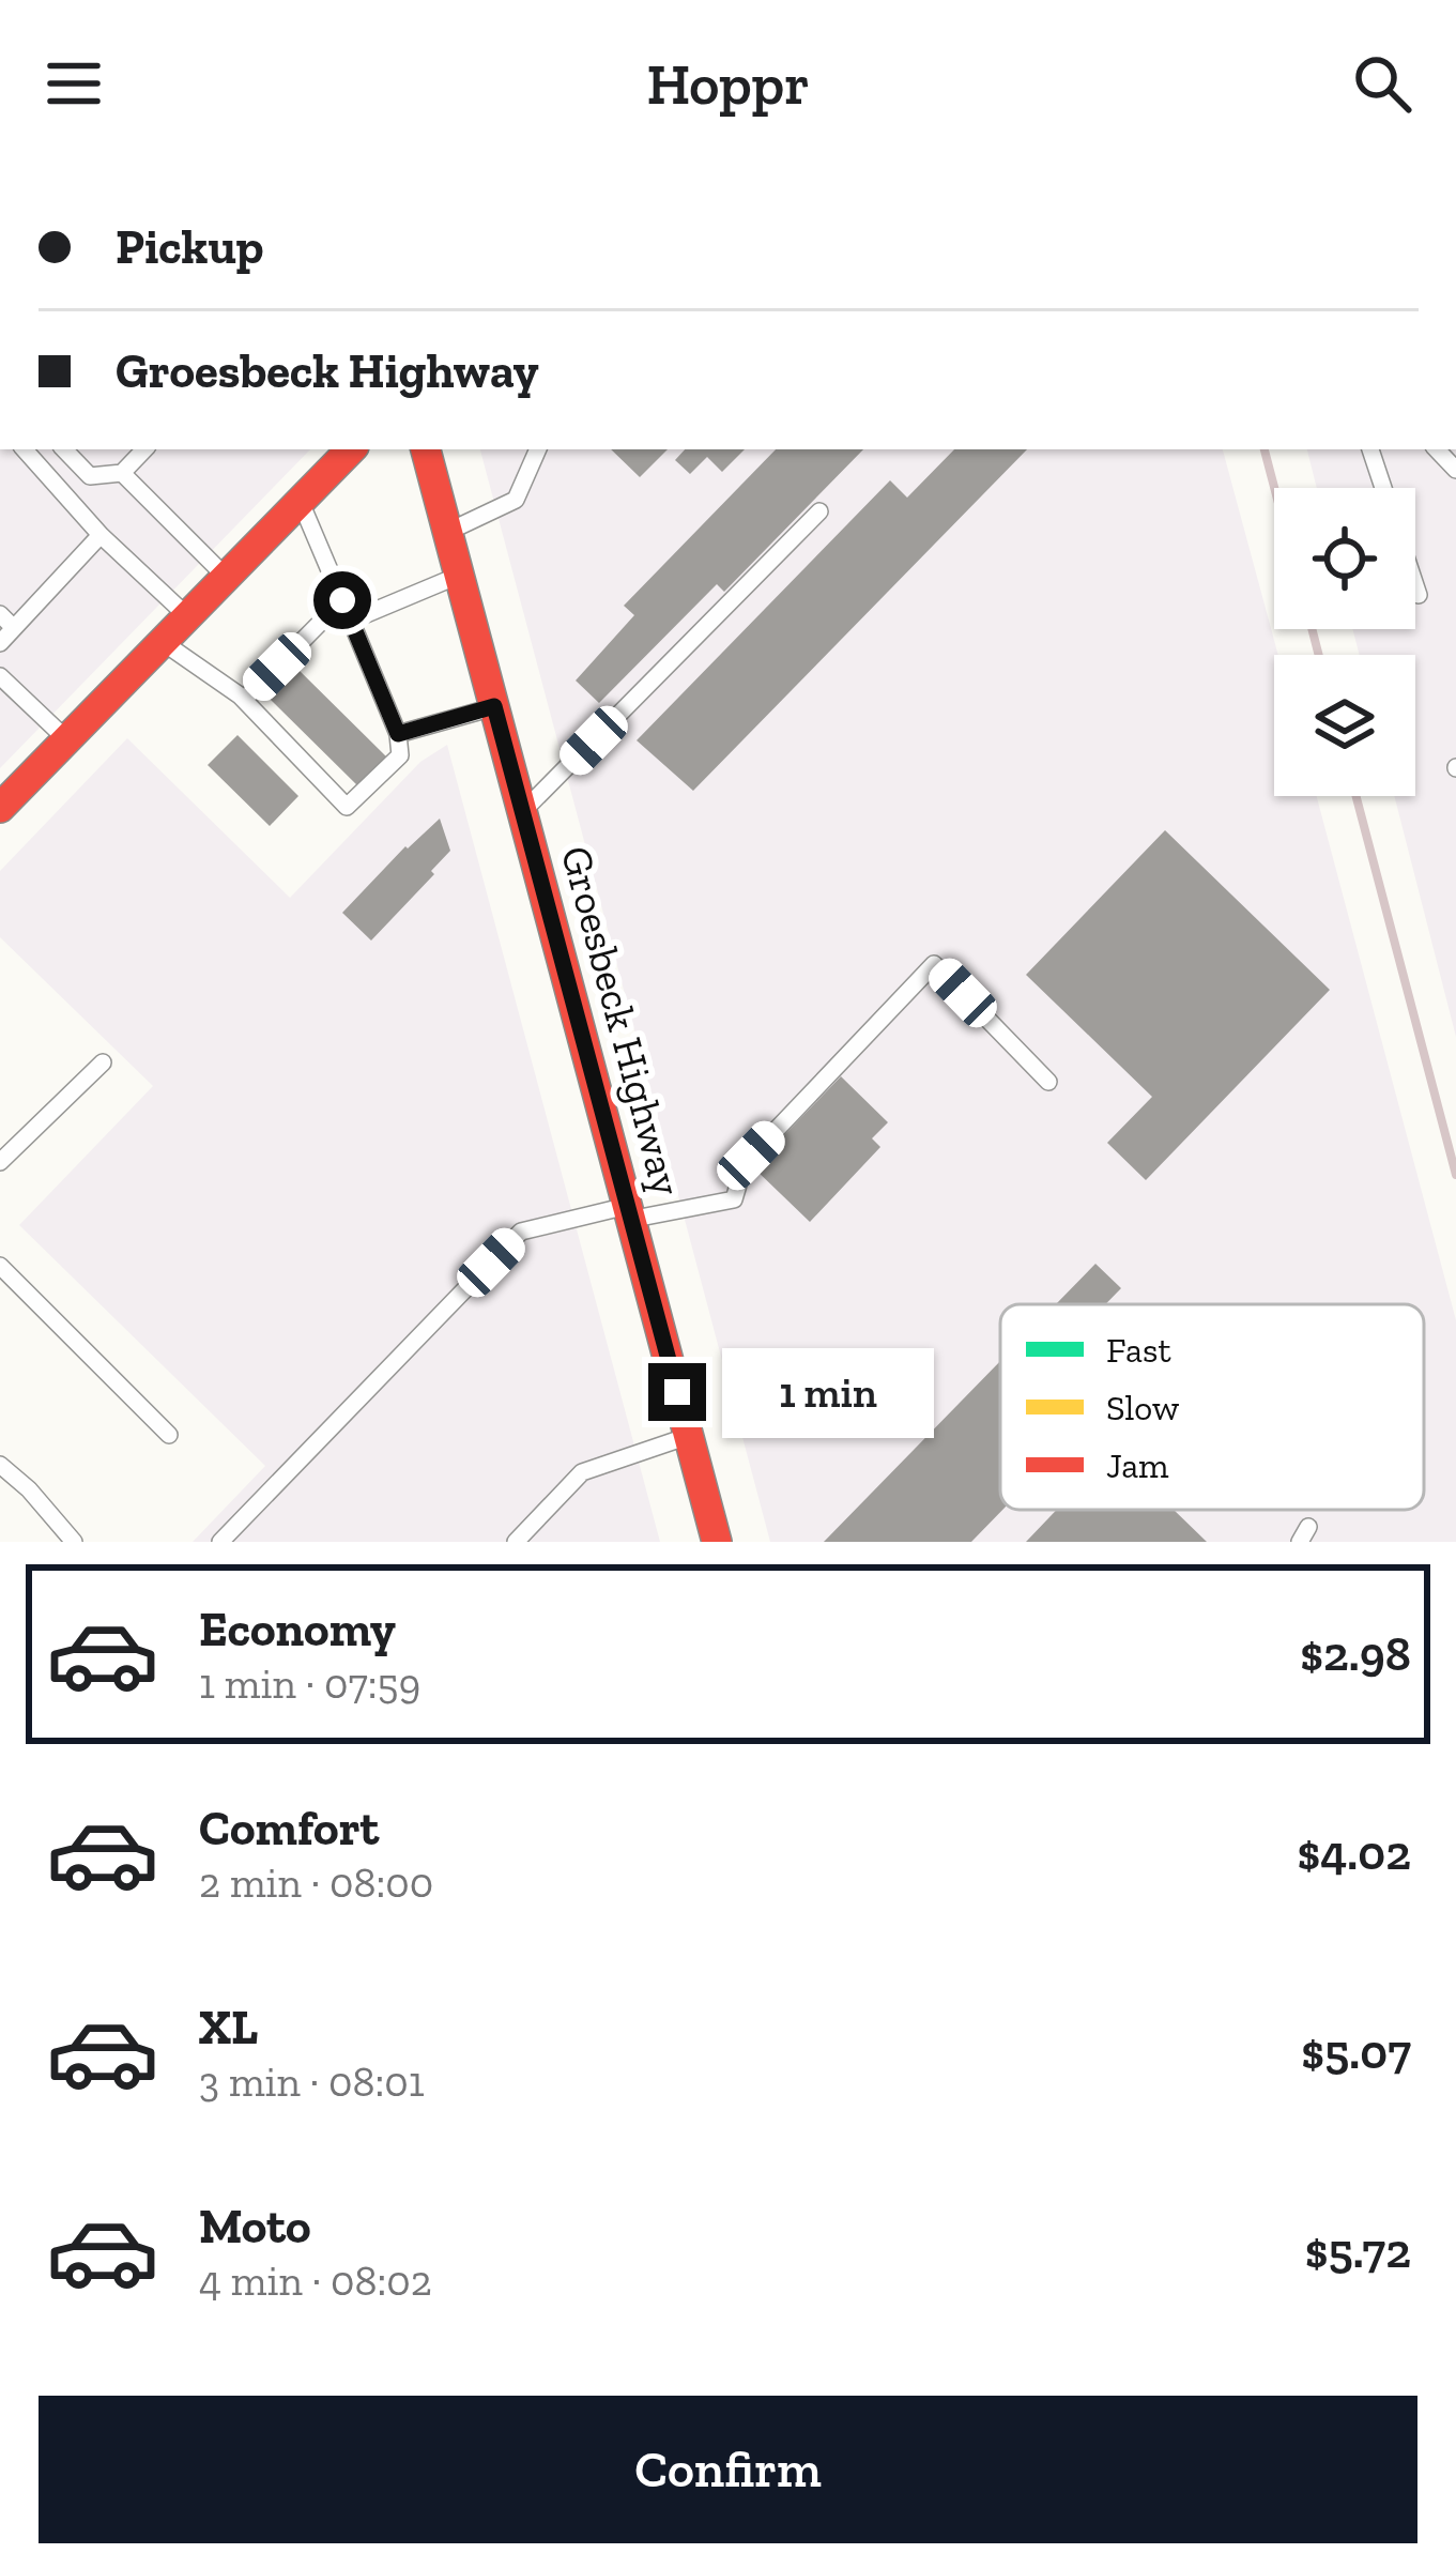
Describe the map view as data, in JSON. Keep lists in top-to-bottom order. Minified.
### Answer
{"streets":{"main road":["Groesbeck Highway"]},"legend":["Fast","Slow","Jam"],"page":{"header":"Hoppr","banner":["Pickup","Groesbeck Highway"],"bubble":"1 min","list":[{"name":"Economy","note":"1 min · 07:59","value":"$2.98"},{"name":"Comfort","note":"2 min · 08:00","value":"$4.02"},{"name":"XL","note":"3 min · 08:01","value":"$5.07"},{"name":"Moto","note":"4 min · 08:02","value":"$5.72"}],"buttons":"Confirm"}}
